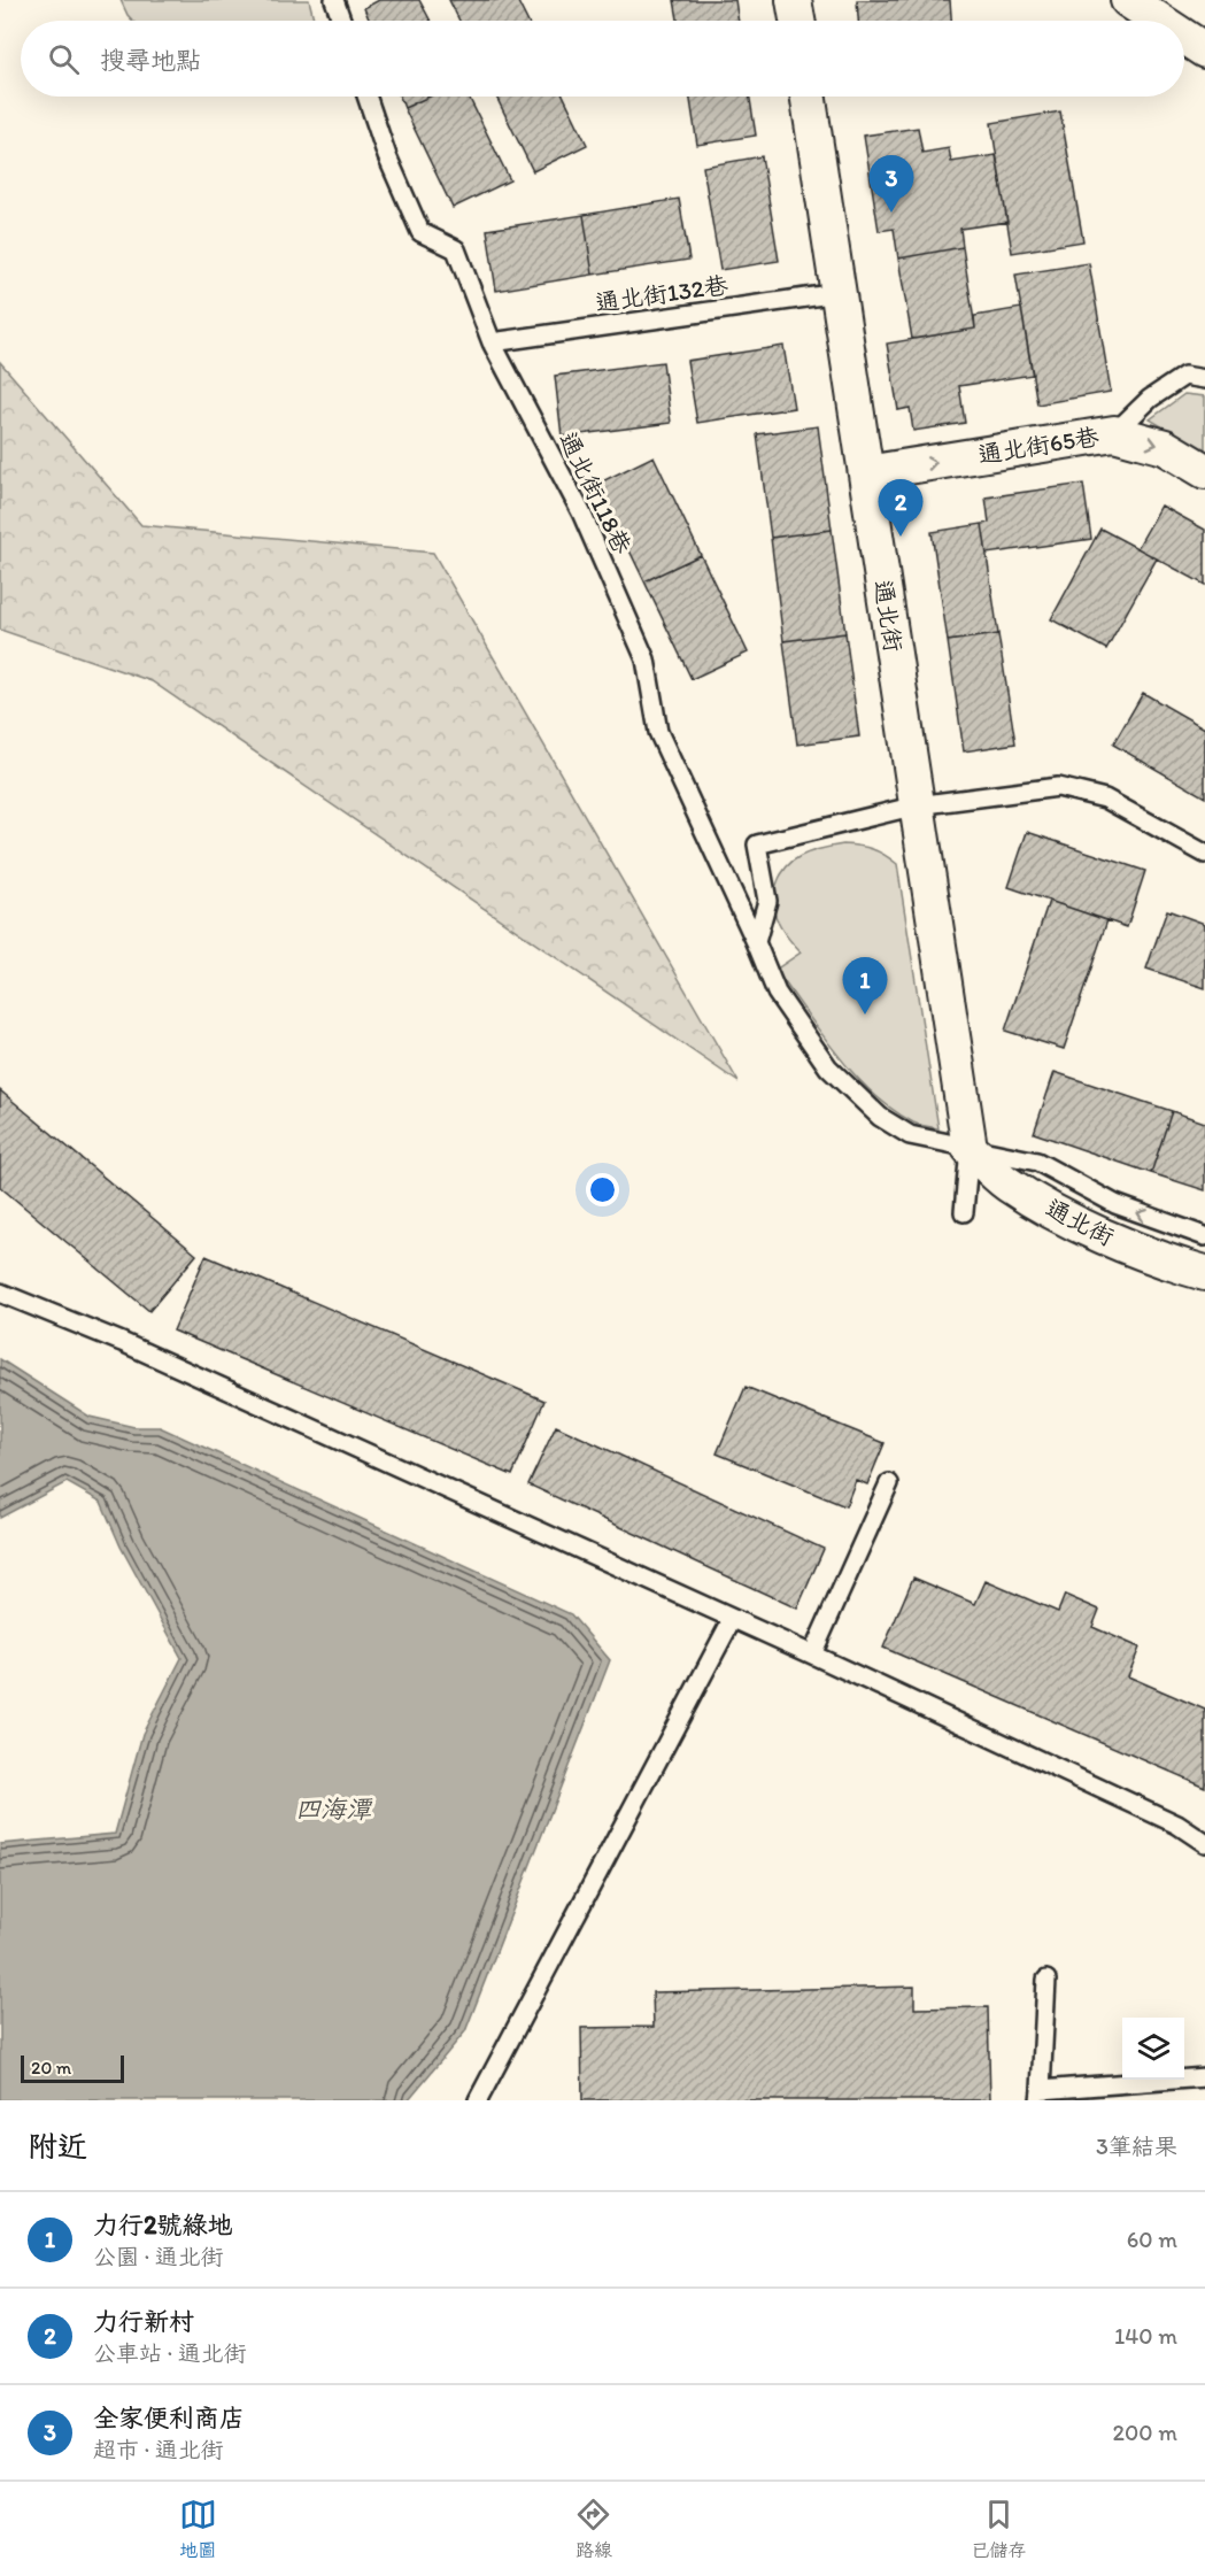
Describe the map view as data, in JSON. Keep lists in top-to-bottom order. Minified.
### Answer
{"streets":{"street":["通北街65巷","通北街"],"lane":["通北街132巷","通北街118巷"]},"crossings":[["通北街132巷","通北街118巷"],["通北街132巷","通北街"],["通北街65巷","通北街"],["通北街118巷","通北街"]],"one_way":["通北街65巷"],"water":["四海潭"],"scale_bar":"20 m","page":{"search":"搜尋地點","pins":["3","2","1"],"scale":"20 m","heading":["附近","3筆結果"],"list":[{"mark":"1","name":"力行2號綠地","note":"公園 · 通北街","value":"60 m"},{"mark":"2","name":"力行新村","note":"公車站 · 通北街","value":"140 m"},{"mark":"3","name":"全家便利商店","note":"超市 · 通北街","value":"200 m"}],"nav":["地圖","路線","已儲存"]}}
